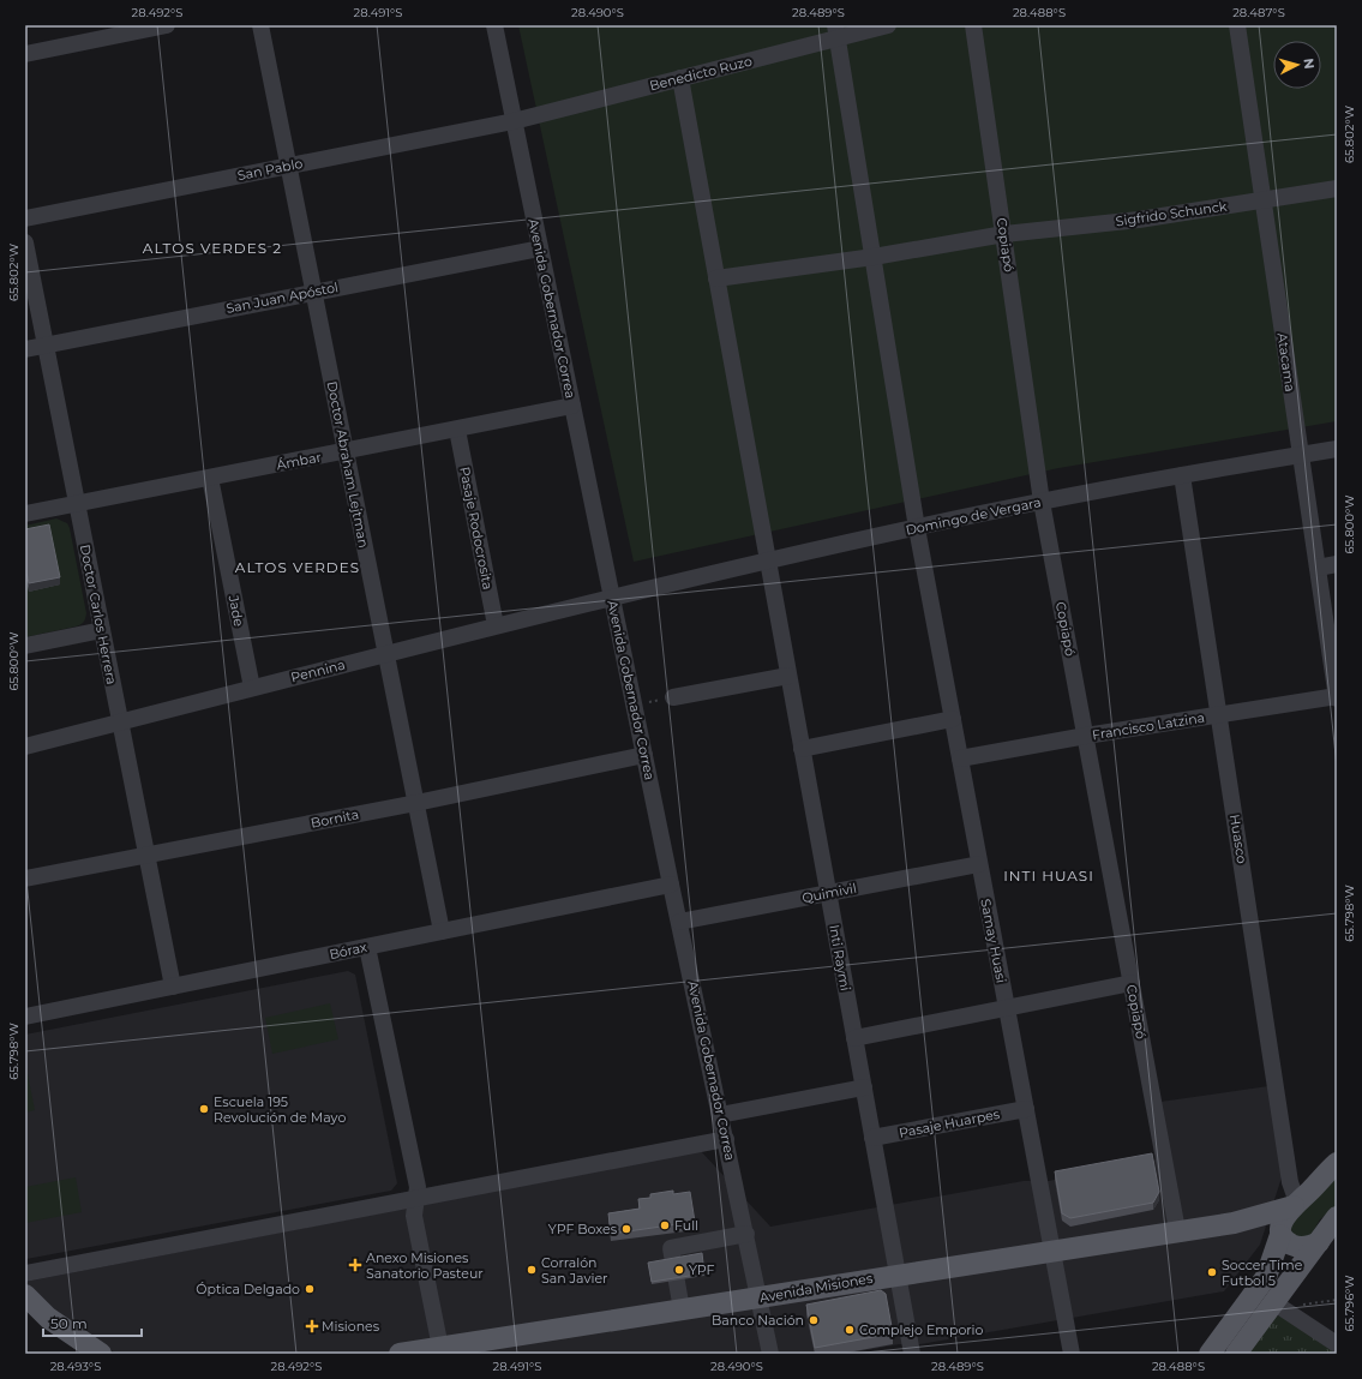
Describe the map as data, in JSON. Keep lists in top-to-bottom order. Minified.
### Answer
{"streets":{"main road":["Avenida Misiones"],"street":["Benedicto Ruzo","San Pablo","Sigfrido Schunck","Copiapó","San Juan Apóstol","Avenida Gobernador Correa","Atacama","Ámbar","Doctor Abraham Lejtman","Domingo de Vergara","Pasaje Rodocrosita","Jade","Doctor Carlos Herrera","Pennina","Francisco Latzina","Bornita","Huasco","Quimivil","Samay Huasi","Bórax","Inti Raymi","Pasaje Huarpes"]},"crossings":[["Benedicto Ruzo","San Pablo"],["Benedicto Ruzo","Avenida Gobernador Correa"],["Benedicto Ruzo","Samay Huasi"],["Benedicto Ruzo","Inti Raymi"],["San Pablo","Avenida Gobernador Correa"],["San Pablo","Doctor Abraham Lejtman"],["Sigfrido Schunck","Copiapó"],["Sigfrido Schunck","Atacama"],["Sigfrido Schunck","Samay Huasi"],["Sigfrido Schunck","Inti Raymi"],["Copiapó","Domingo de Vergara"],["Copiapó","Francisco Latzina"],["Copiapó","Avenida Misiones"],["San Juan Apóstol","Avenida Gobernador Correa"],["San Juan Apóstol","Doctor Abraham Lejtman"],["San Juan Apóstol","Doctor Carlos Herrera"],["Avenida Gobernador Correa","Ámbar"],["Avenida Gobernador Correa","Domingo de Vergara"],["Avenida Gobernador Correa","Pennina"],["Avenida Gobernador Correa","Bornita"],["Avenida Gobernador Correa","Quimivil"],["Avenida Gobernador Correa","Bórax"],["Avenida Gobernador Correa","Avenida Misiones"],["Atacama","Domingo de Vergara"],["Atacama","Francisco Latzina"],["Ámbar","Doctor Abraham Lejtman"],["Ámbar","Pasaje Rodocrosita"],["Ámbar","Jade"],["Ámbar","Doctor Carlos Herrera"],["Doctor Abraham Lejtman","Pennina"],["Doctor Abraham Lejtman","Bornita"],["Doctor Abraham Lejtman","Bórax"],["Domingo de Vergara","Pennina"],["Domingo de Vergara","Huasco"],["Domingo de Vergara","Samay Huasi"],["Domingo de Vergara","Inti Raymi"],["Pasaje Rodocrosita","Pennina"],["Jade","Pennina"],["Doctor Carlos Herrera","Pennina"],["Doctor Carlos Herrera","Bornita"],["Doctor Carlos Herrera","Bórax"],["Francisco Latzina","Huasco"],["Francisco Latzina","Samay Huasi"],["Huasco","Avenida Misiones"],["Quimivil","Samay Huasi"],["Quimivil","Inti Raymi"],["Samay Huasi","Pasaje Huarpes"],["Samay Huasi","Avenida Misiones"],["Inti Raymi","Pasaje Huarpes"],["Inti Raymi","Avenida Misiones"]],"districts":["ALTOS VERDES 2","ALTOS VERDES","INTI HUASI"],"places":{"other":["Escuela 195 Revolución de Mayo","Full","YPF Boxes","Corralón San Javier","YPF","Soccer Time Futbol 5","Óptica Delgado","Banco Nación","Complejo Emporio"],"health":["Anexo Misiones Sanatorio Pasteur","Misiones"]},"scale_bar":"50 m","north":"right","coordinates":["28.492°S","28.491°S","28.490°S","28.489°S","28.488°S","28.487°S","65.802°W","65.800°W","65.798°W","65.796°W","28.493°S"]}
